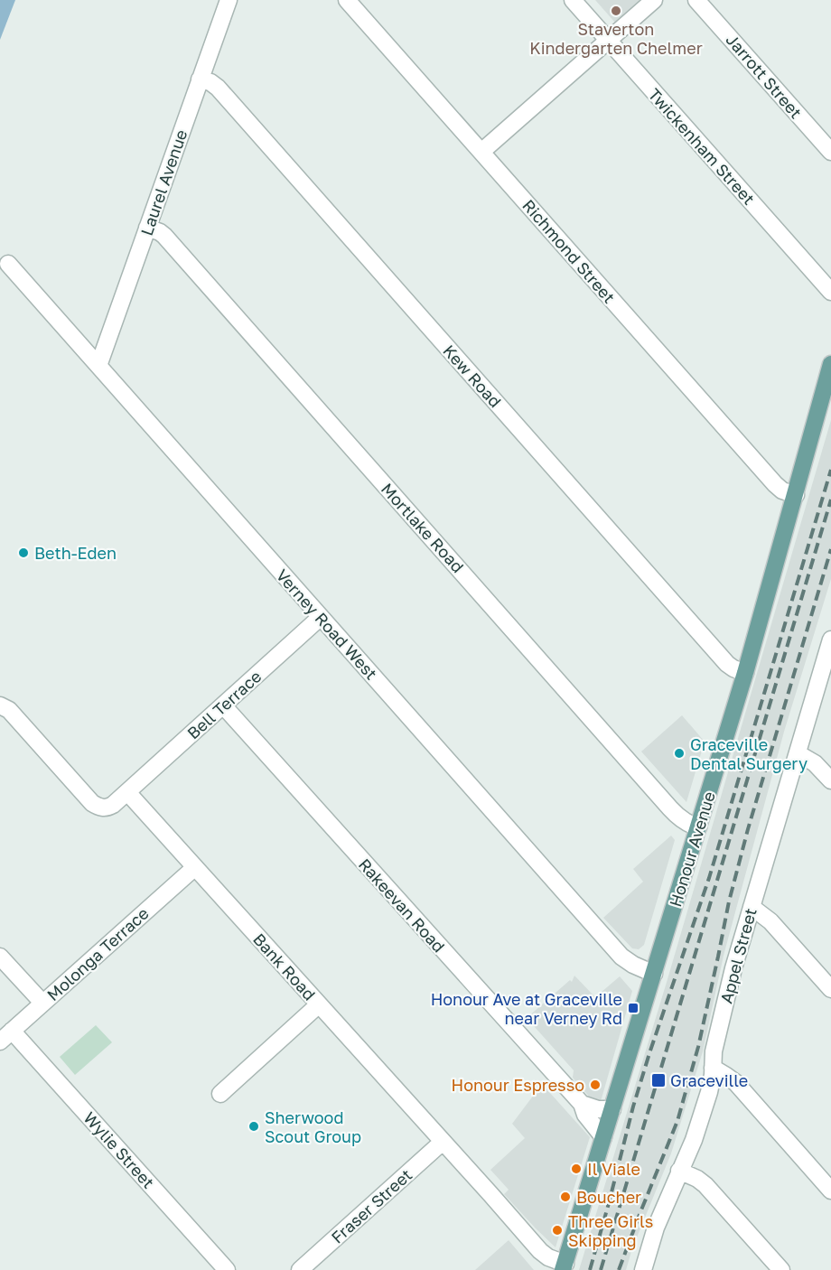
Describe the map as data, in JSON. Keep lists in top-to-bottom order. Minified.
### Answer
{"streets":{"main road":["Honour Avenue"],"street":["Jarrott Street","Twickenham Street","Laurel Avenue","Richmond Street","Kew Road","Mortlake Road","Verney Road West","Bell Terrace","Rakeevan Road","Molonga Terrace","Appel Street","Bank Road","Wylie Street","Fraser Street"]},"crossings":[["Laurel Avenue","Kew Road"],["Laurel Avenue","Mortlake Road"],["Laurel Avenue","Verney Road West"],["Richmond Street","Honour Avenue"],["Kew Road","Honour Avenue"],["Mortlake Road","Honour Avenue"],["Verney Road West","Bell Terrace"],["Verney Road West","Honour Avenue"],["Bell Terrace","Rakeevan Road"],["Bell Terrace","Bank Road"],["Honour Avenue","Rakeevan Road"],["Honour Avenue","Bank Road"],["Molonga Terrace","Bank Road"],["Molonga Terrace","Wylie Street"],["Bank Road","Fraser Street"]],"places":{"other":["Staverton Kindergarten Chelmer","Beth-Eden","Graceville Dental Surgery","Honour Espresso","Sherwood Scout Group","Il Viale","Boucher","Three Girls Skipping"],"transit":["Honour Ave at Graceville near Verney Rd","Graceville"]}}
